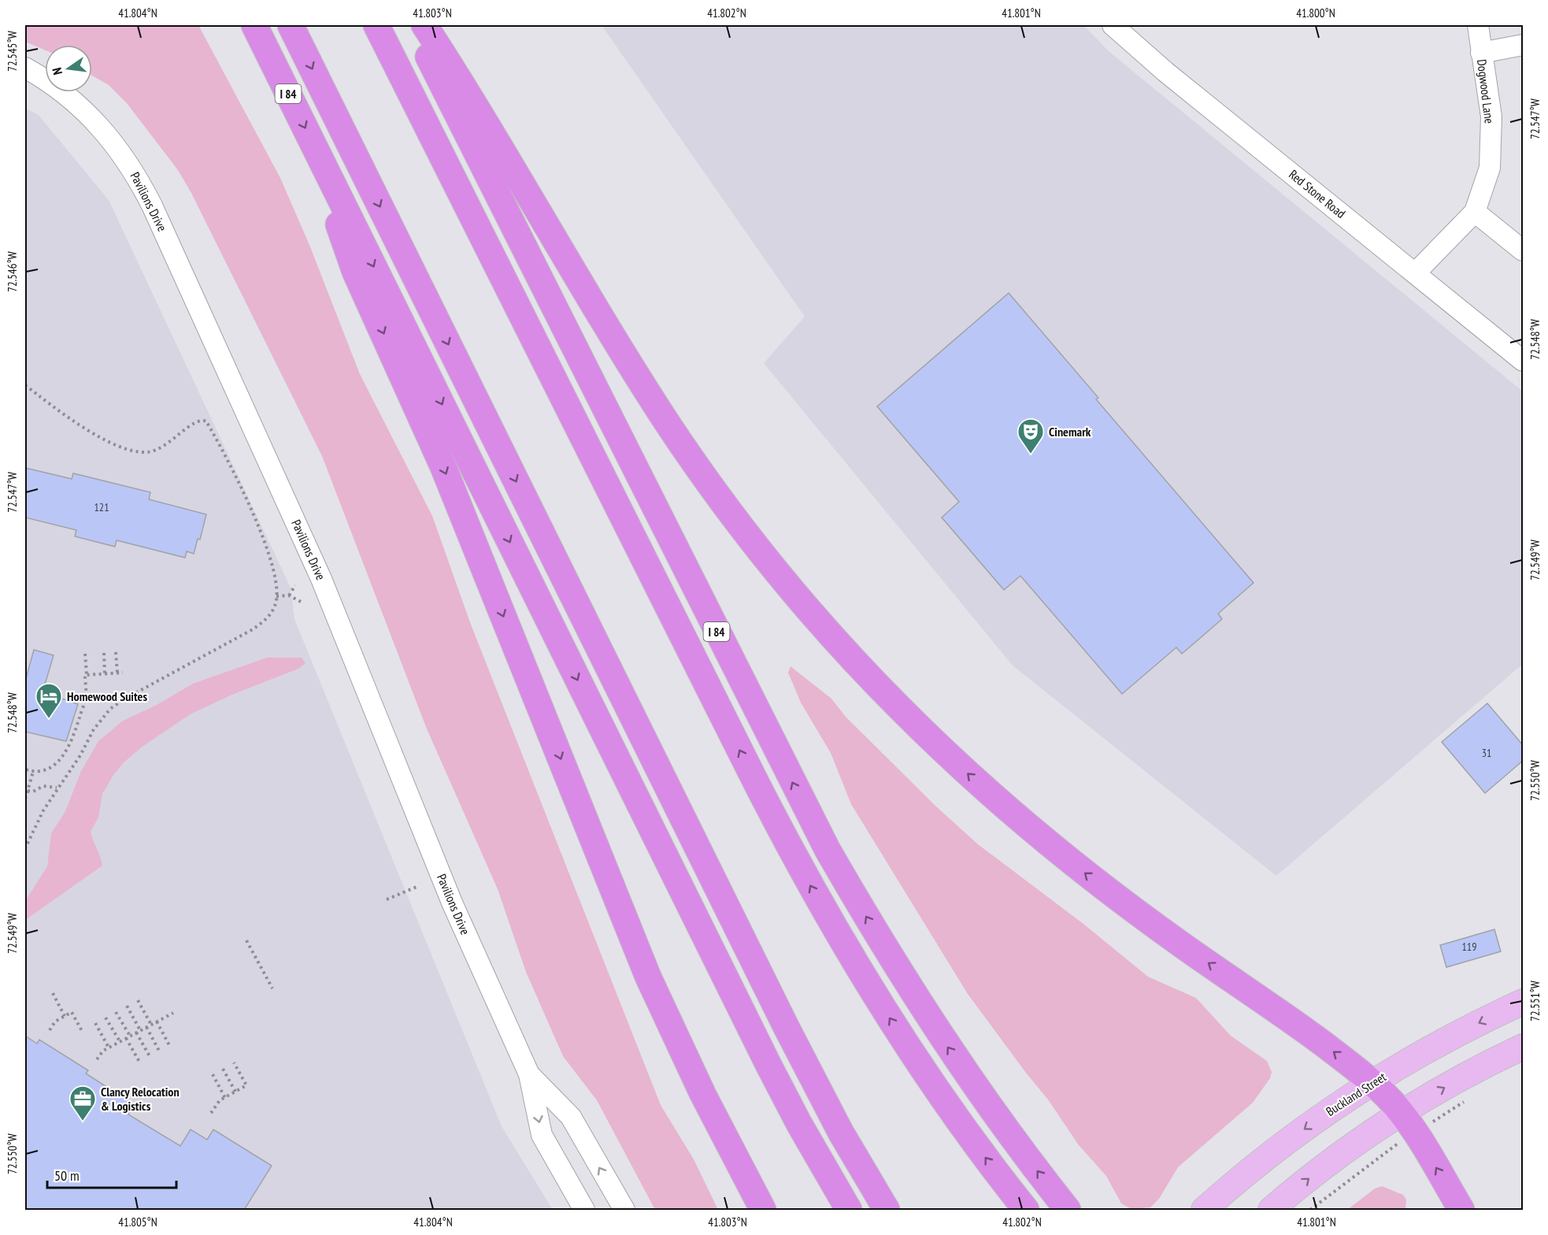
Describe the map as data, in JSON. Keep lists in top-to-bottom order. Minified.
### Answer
{"streets":{"highway":["I 84"],"main road":["Buckland Street"],"street":["Dogwood Lane","Red Stone Road","Pavilions Drive"]},"crossings":[["Dogwood Lane","Red Stone Road"]],"places":{"theatre":["Cinemark"],"hotel":["Homewood Suites"],"office":["Clancy Relocation & Logistics"]},"house_numbers":["121","31","119"],"scale_bar":"50 m","north":"left","coordinates":["41.804°N","41.803°N","41.802°N","41.801°N","41.800°N","72.545°W","72.547°W","72.546°W","72.548°W","72.549°W","72.550°W","72.551°W","41.805°N"]}
